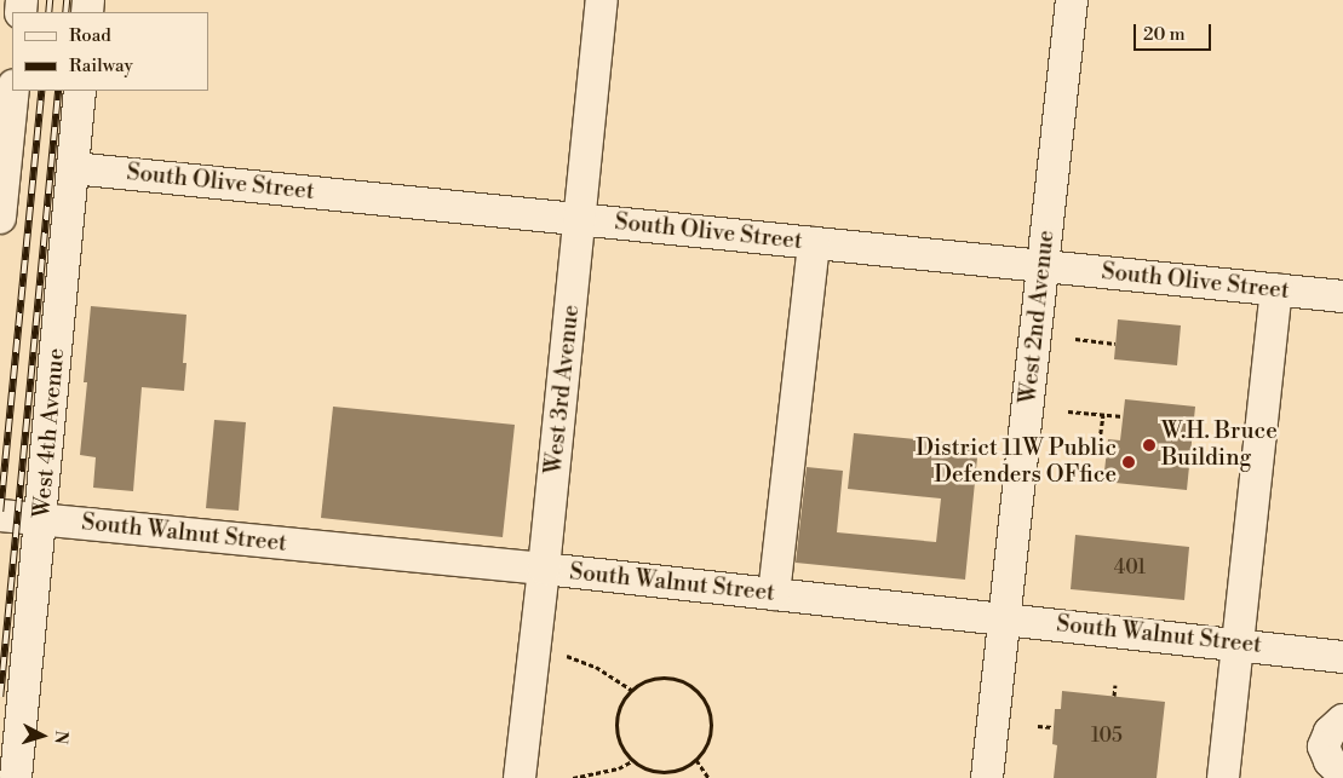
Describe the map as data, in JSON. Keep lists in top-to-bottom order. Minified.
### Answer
{"streets":{"street":["South Olive Street","West 2nd Avenue","West 3rd Avenue","West 4th Avenue","South Walnut Street"]},"crossings":[["South Olive Street","West 2nd Avenue"],["South Olive Street","West 3rd Avenue"],["South Olive Street","West 4th Avenue"],["West 2nd Avenue","South Walnut Street"],["West 3rd Avenue","South Walnut Street"],["West 4th Avenue","South Walnut Street"]],"places":["W.H. Bruce Building","District 11W Public Defenders OFfice"],"house_numbers":["401","105"],"legend":["Road","Railway"],"scale_bar":"20 m","north":"right"}
